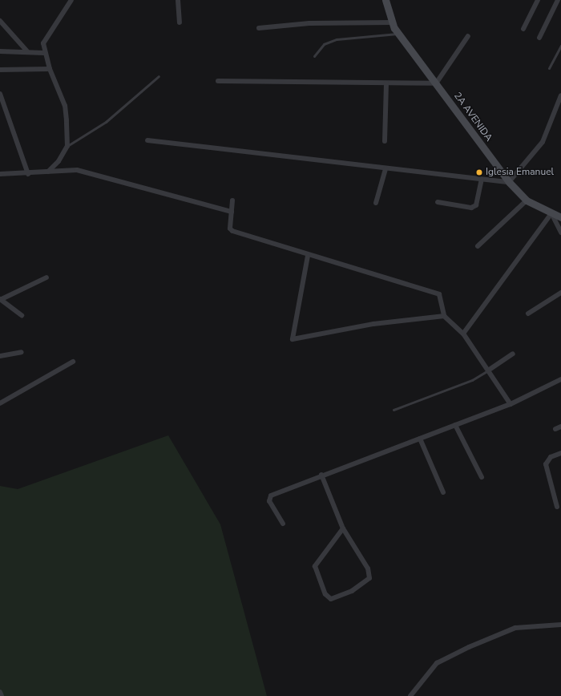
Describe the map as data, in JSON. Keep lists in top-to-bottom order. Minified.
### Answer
{"streets":{"street":["2A AVENIDA"]},"places":["Iglesia Emanuel"]}
